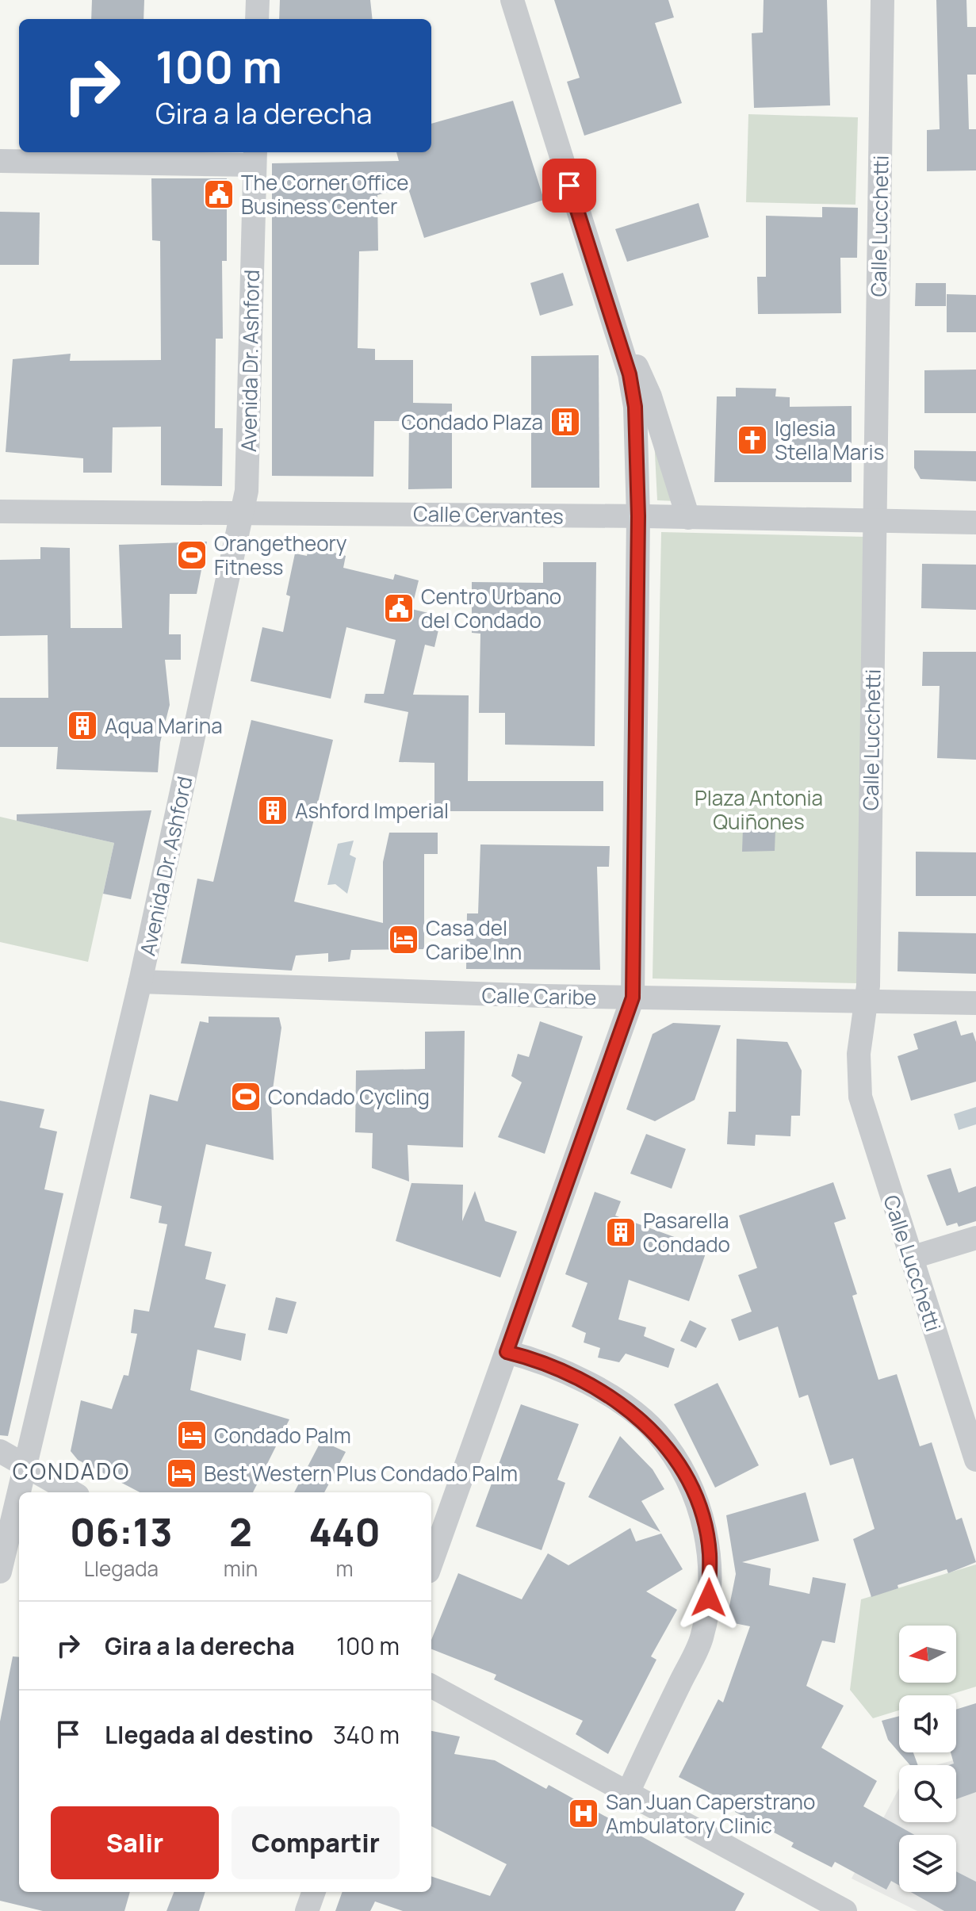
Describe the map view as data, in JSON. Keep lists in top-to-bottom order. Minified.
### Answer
{"streets":{"street":["Calle Lucchetti","Avenida Dr. Ashford","Calle Cervantes","Calle Caribe"]},"crossings":[["Calle Lucchetti","Calle Cervantes"],["Calle Lucchetti","Calle Caribe"],["Avenida Dr. Ashford","Calle Cervantes"],["Avenida Dr. Ashford","Calle Caribe"]],"districts":["CONDADO"],"parks":["Plaza Antonia Quiñones"],"places":{"public building":["The Corner Office Business Center","Centro Urbano del Condado"],"building":["Condado Plaza","Aqua Marina","Ashford Imperial","Pasarella Condado"],"church":["Iglesia Stella Maris"],"sports":["Orangetheory Fitness","Condado Cycling"],"hotel":["Casa del Caribe Inn","Condado Palm","Best Western Plus Condado Palm"],"hospital":["San Juan Caperstrano Ambulatory Clinic"]},"north":"left","page":{"turn":["100 m","Gira a la derecha"],"eta":["06:13","Llegada","2","min","440","m"],"list":[{"name":"Gira a la derecha","value":"100 m"},{"name":"Llegada al destino","value":"340 m"}],"buttons":["Salir","Compartir"]}}
